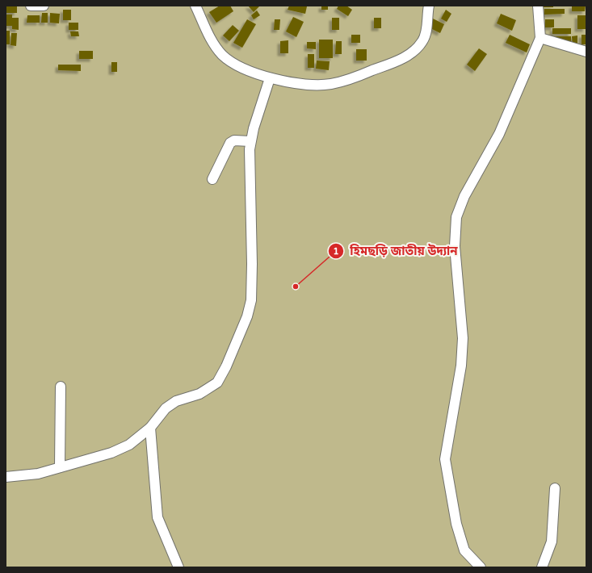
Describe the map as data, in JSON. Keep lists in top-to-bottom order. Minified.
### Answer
{"places":["হিমছড়ি জাতীয় উদ্যান"]}
